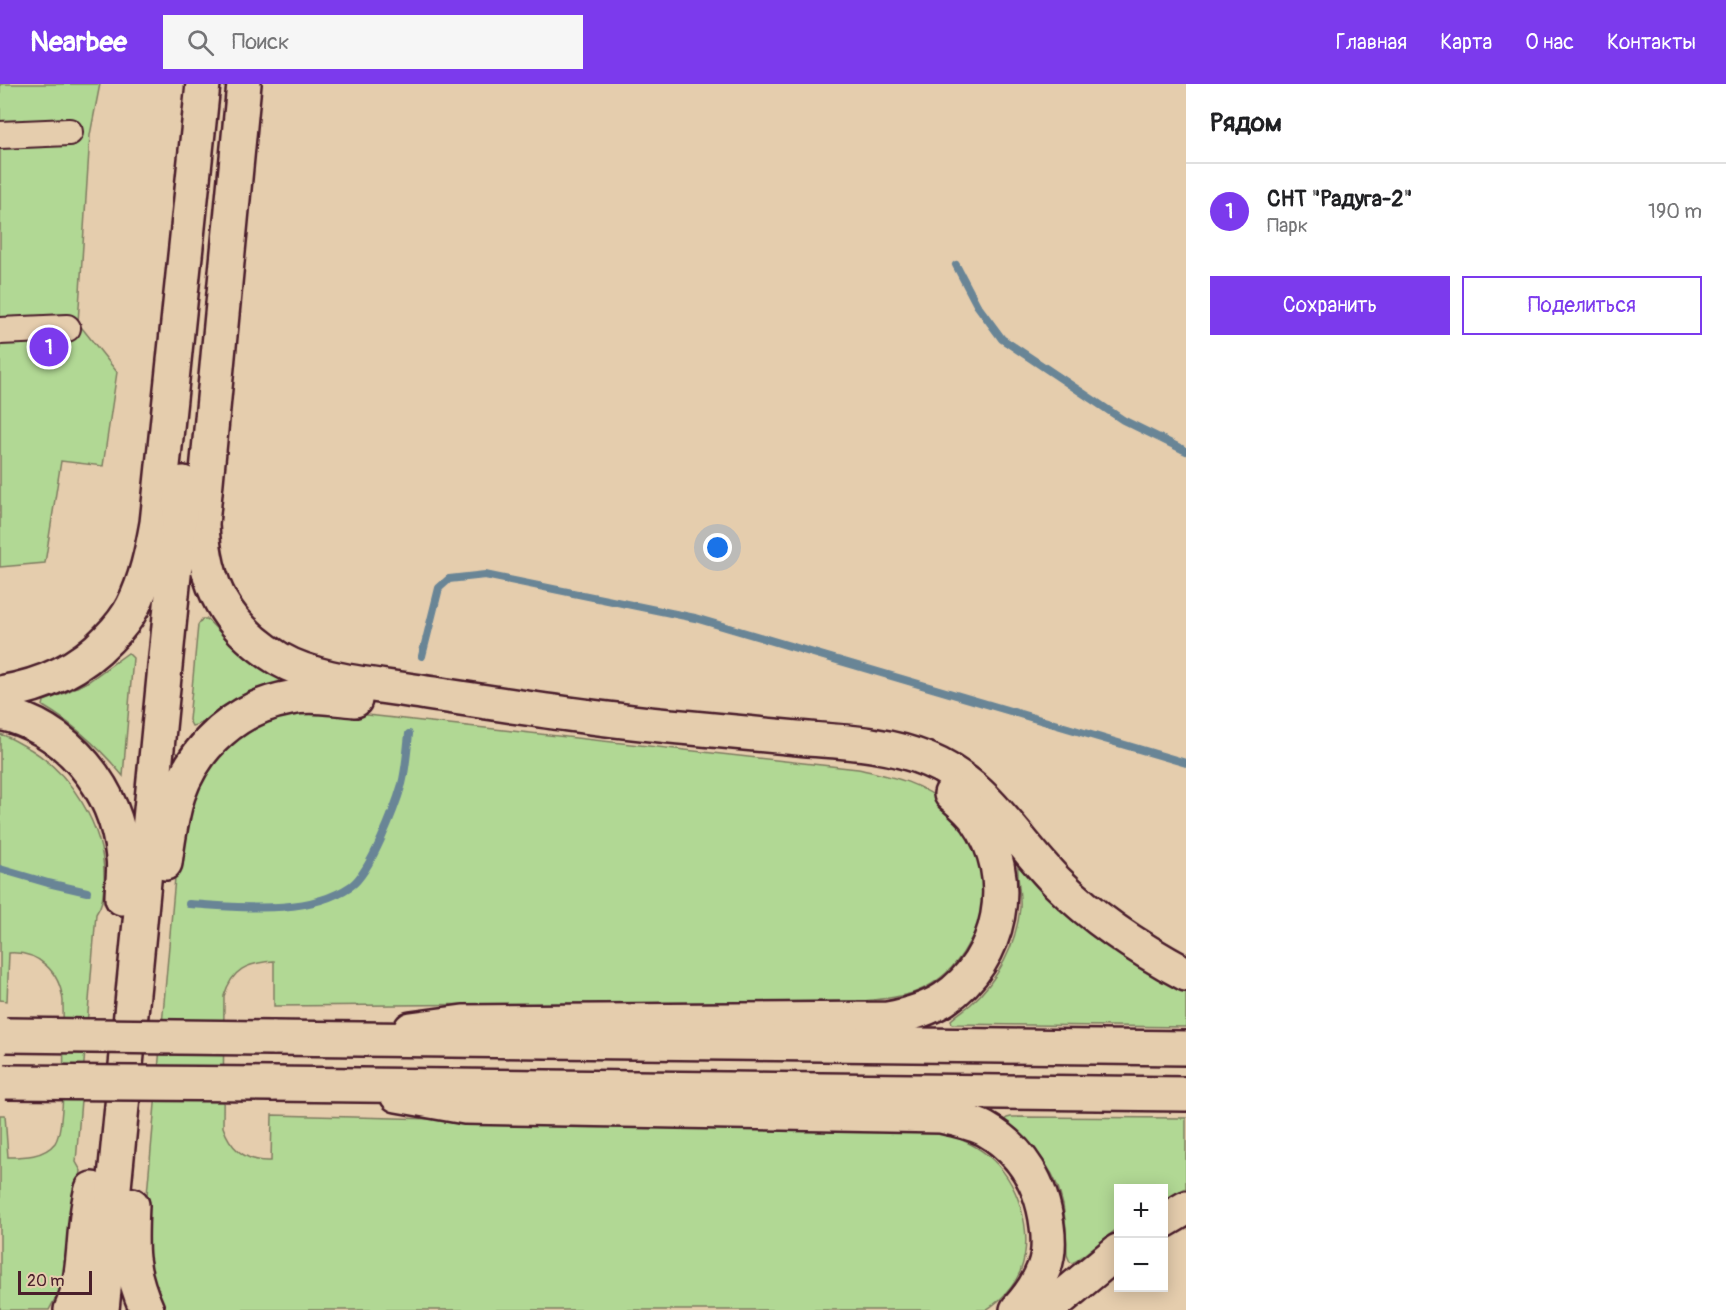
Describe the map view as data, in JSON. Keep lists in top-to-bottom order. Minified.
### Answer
{"scale_bar":"20 m","page":{"header":"Nearbee","search":"Поиск","nav":["Главная","Карта","О нас","Контакты"],"heading":"Рядом","list":[{"mark":"1","name":"СНТ \"Радуга-2\"","note":"Парк","value":"190 m"}],"buttons":["Сохранить","Поделиться"],"pins":"1","map_buttons":["+","−"],"scale":"20 m"}}
